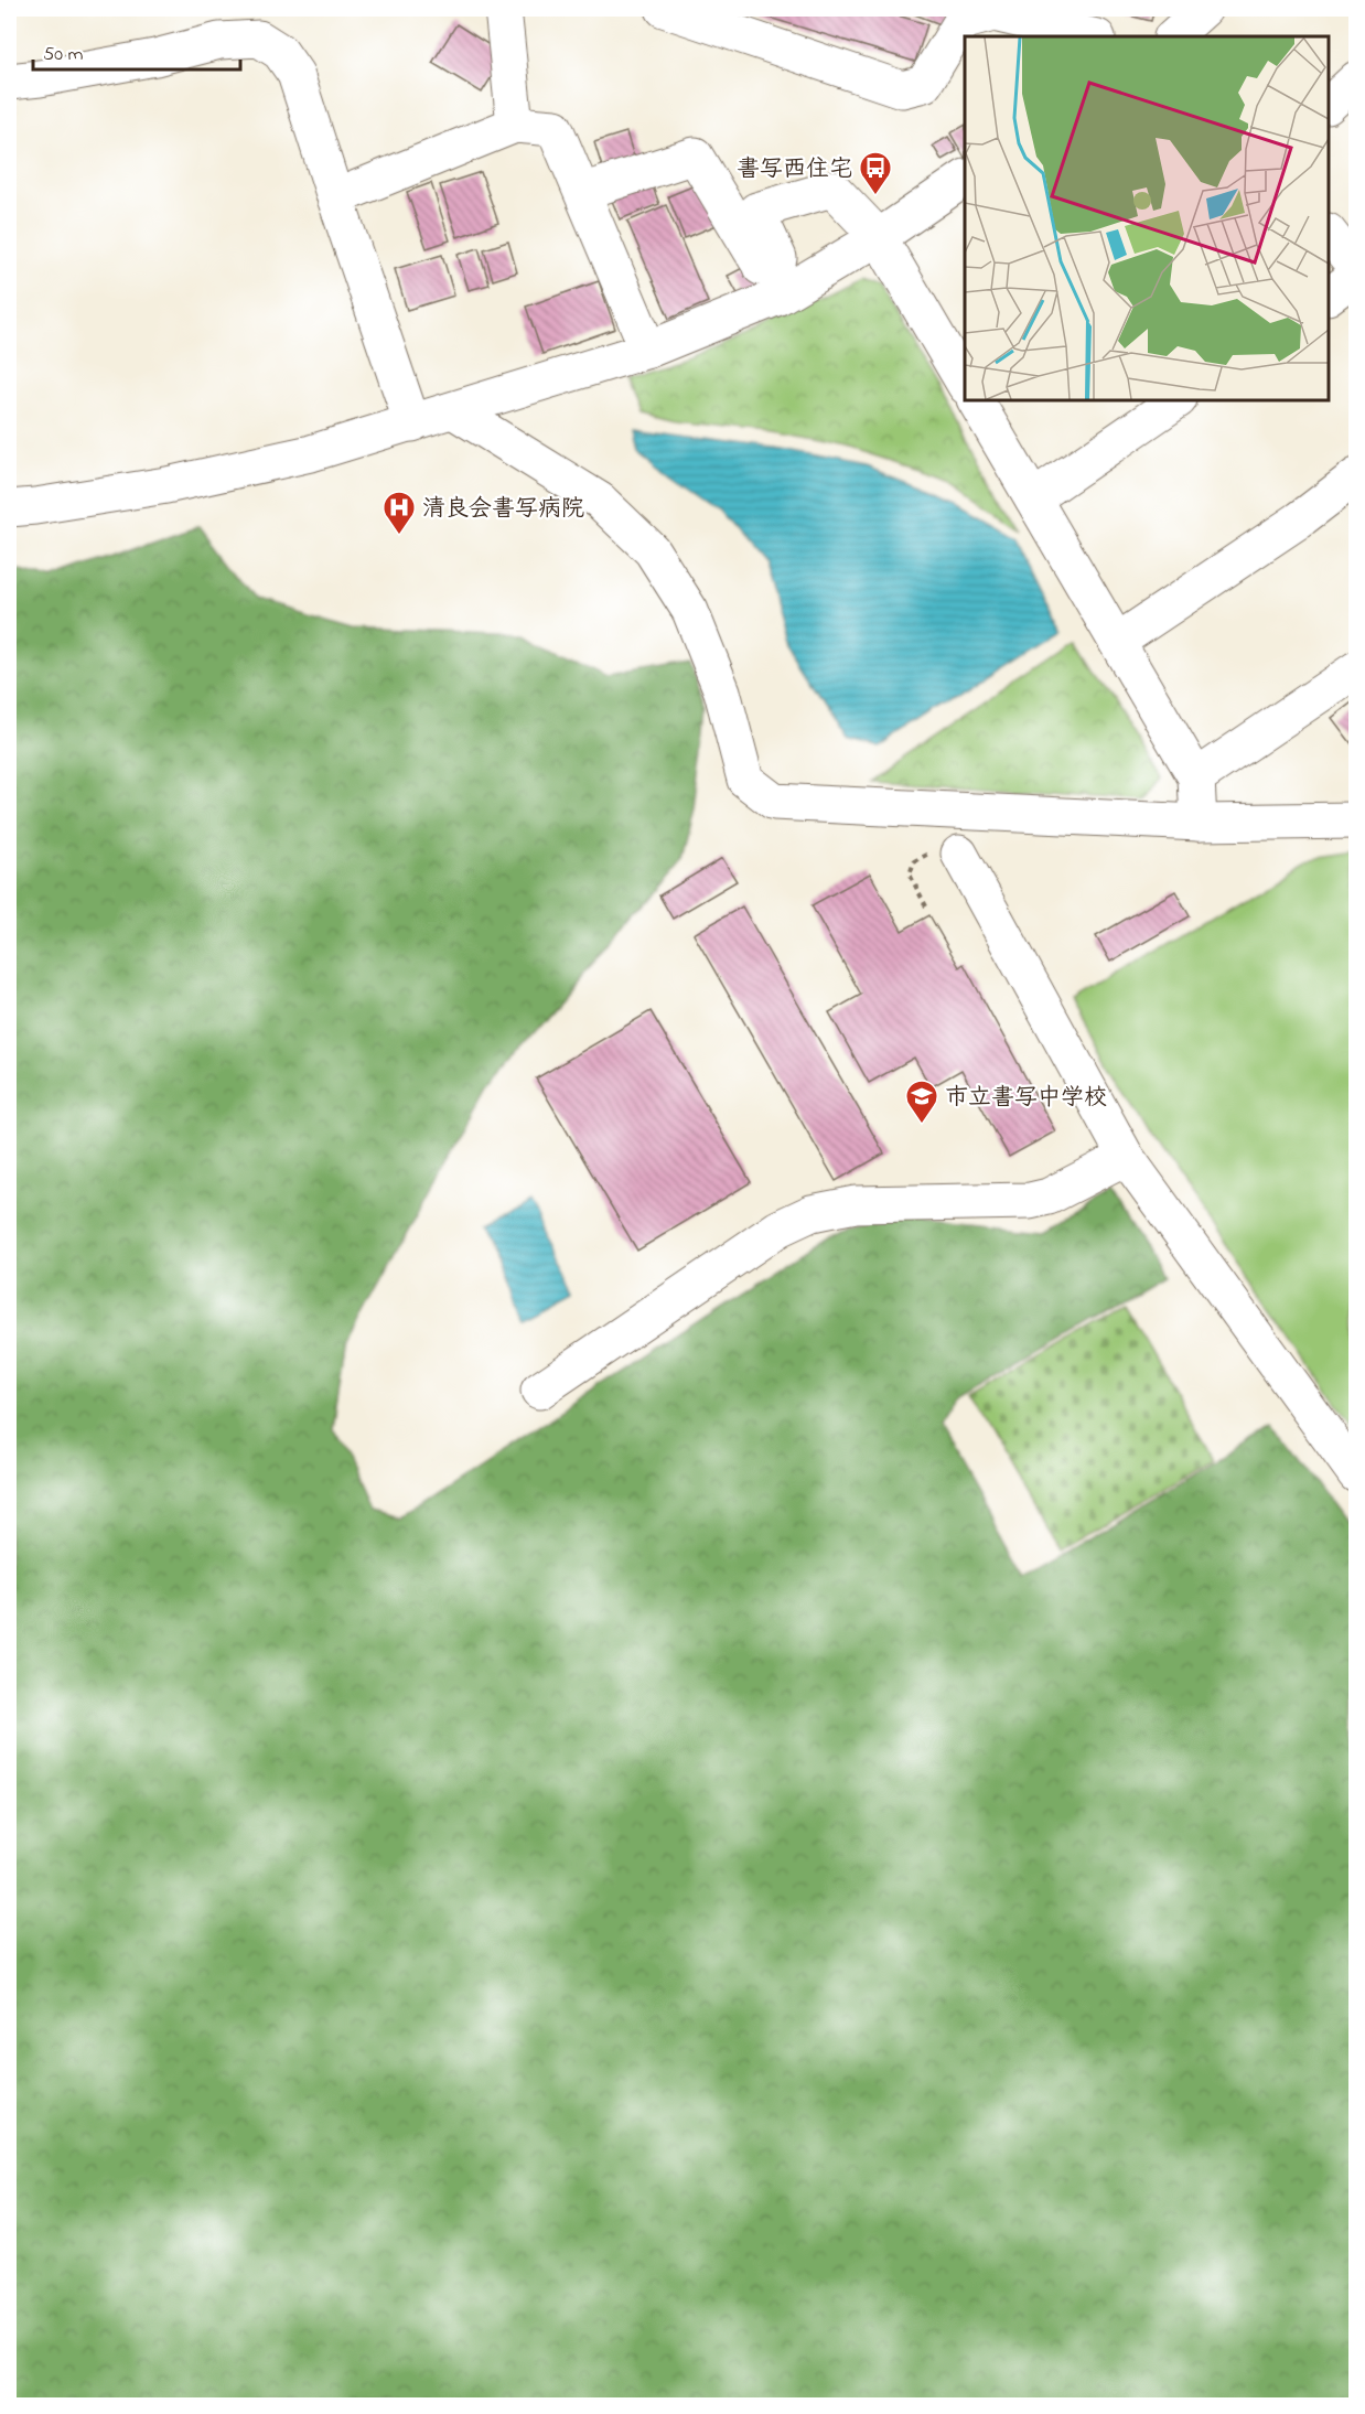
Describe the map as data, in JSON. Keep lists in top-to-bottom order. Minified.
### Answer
{"places":{"bus stop":["書写西住宅"],"hospital":["清良会書写病院"],"school or university":["市立書写中学校"]},"scale_bar":"50 m"}
